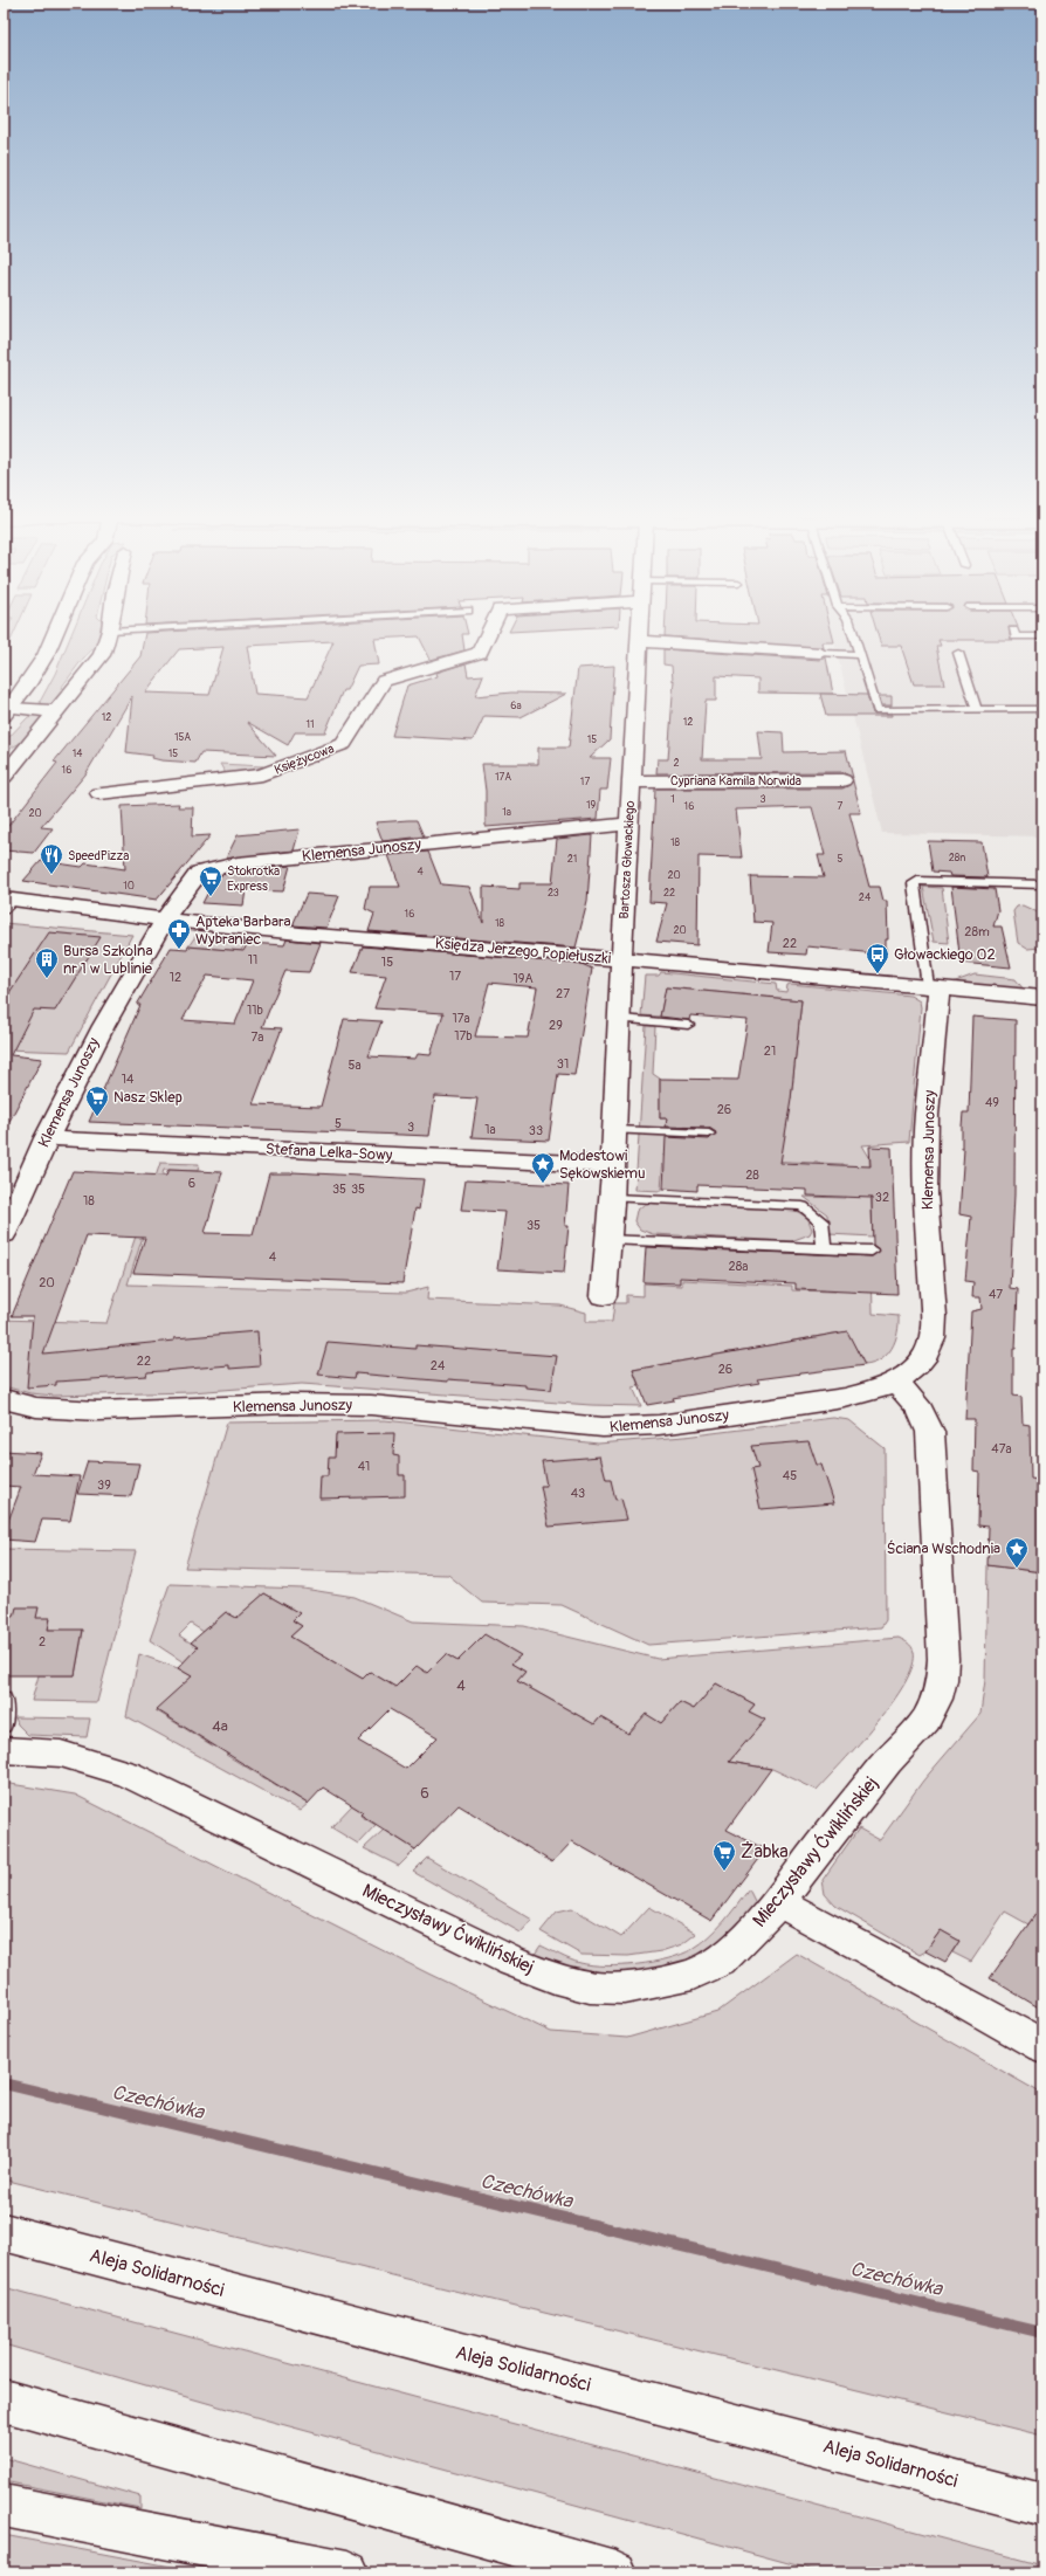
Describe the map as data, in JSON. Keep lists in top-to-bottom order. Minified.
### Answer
{"streets":{"street":["Księżycowa","Cypriana Kamila Norwida","Klemensa Junoszy","Bartosza Głowackiego","Księdza Jerzego Popiełuszki","Stefana Lelka-Sowy","Mieczysławy Ćwiklińskiej","Aleja Solidarności"]},"crossings":[["Cypriana Kamila Norwida","Bartosza Głowackiego"],["Klemensa Junoszy","Bartosza Głowackiego"],["Klemensa Junoszy","Księdza Jerzego Popiełuszki"],["Klemensa Junoszy","Stefana Lelka-Sowy"],["Klemensa Junoszy","Mieczysławy Ćwiklińskiej"],["Bartosza Głowackiego","Księdza Jerzego Popiełuszki"],["Bartosza Głowackiego","Stefana Lelka-Sowy"]],"water":["Czechówka"],"places":{"restaurant":["SpeedPizza"],"supermarket":["Stokrotka Express","Nasz Sklep","Żabka"],"pharmacy":["Apteka Barbara Wybraniec"],"bus stop":["Głowackiego 02"],"building":["Bursa Szkolna nr 1 w Lublinie"],"place":["Modestowi Sękowskiemu","Ściana Wschodnia"]},"house_numbers":["6a","12","12","11","15A","15","14","15","2","16","17A","17","1","3","19","16","7","1a","20","18","28n","21","5","4","20","10","23","22","24","16","18","20","28m","22","11","15","17","12","19A","27","11b","17a","29","17b","7a","21","31","5a","14","49","26","5","3","1a","33","28","6","35","35","32","18","35","4","28a","20","47","22","24","26","47a","41","45","39","43","2","4","4a","6"]}
